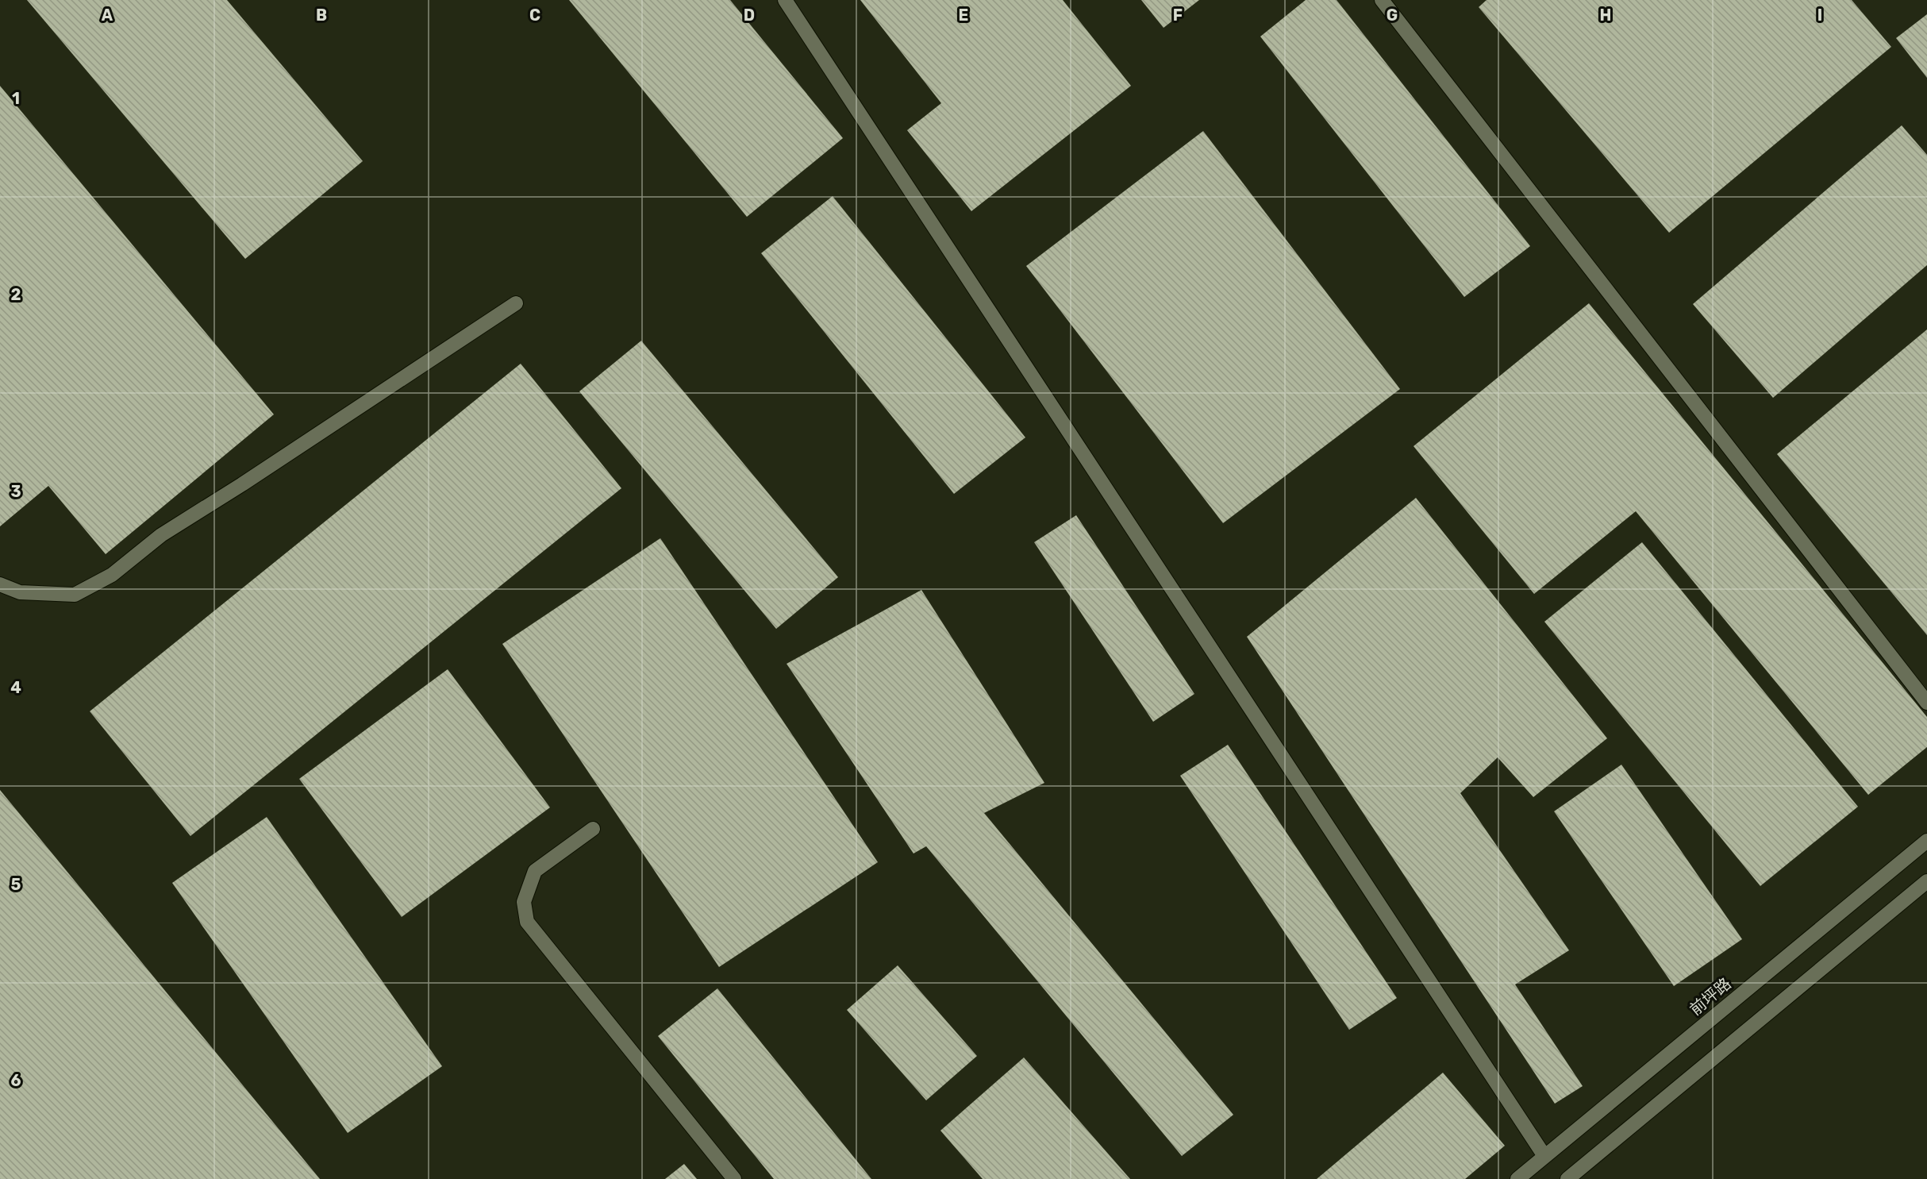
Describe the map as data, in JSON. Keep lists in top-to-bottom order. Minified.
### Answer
{"streets":{"street":["前坪路"]},"grid":{"columns":["A","B","C","D","E","F","G","H","I"],"rows":["1","2","3","4","5","6"]}}
